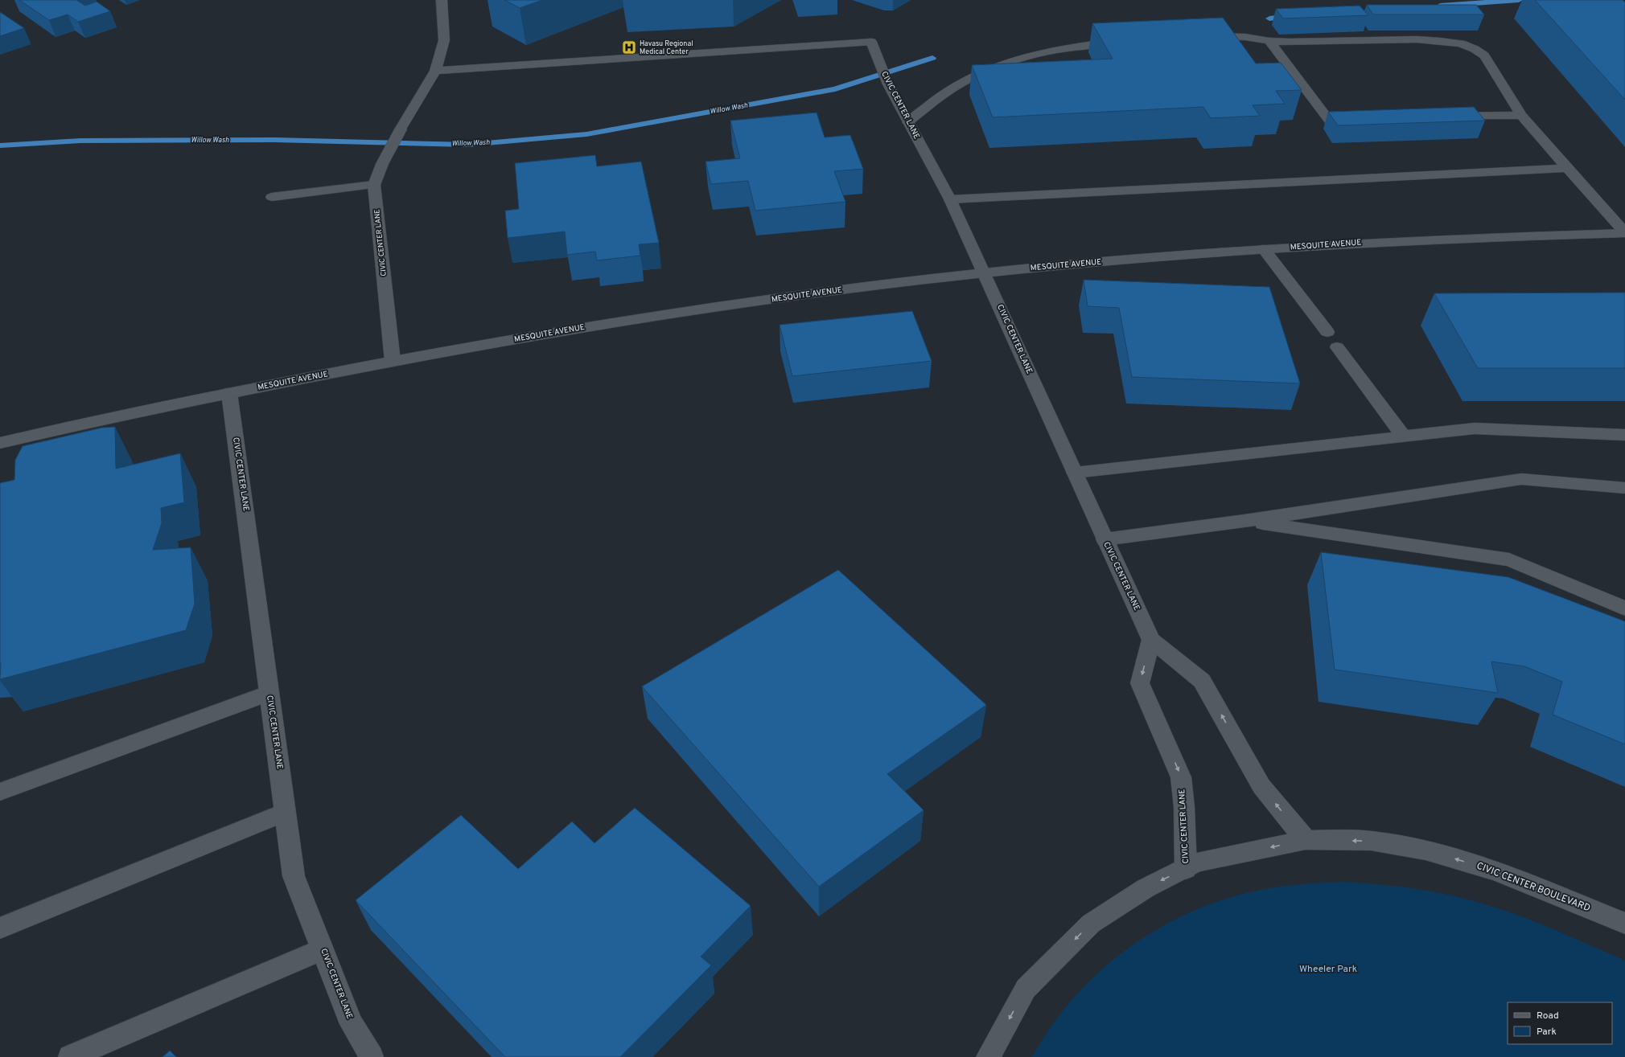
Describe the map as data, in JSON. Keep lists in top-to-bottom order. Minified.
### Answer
{"streets":{"street":["CIVIC CENTER LANE","MESQUITE AVENUE","CIVIC CENTER BOULEVARD"]},"crossings":[["CIVIC CENTER LANE","MESQUITE AVENUE"],["CIVIC CENTER LANE","CIVIC CENTER BOULEVARD"]],"one_way":["CIVIC CENTER BOULEVARD"],"water":["Willow Wash"],"parks":["Wheeler Park"],"places":{"hospital":["Havasu Regional Medical Center"]},"legend":["Road","Park"]}
